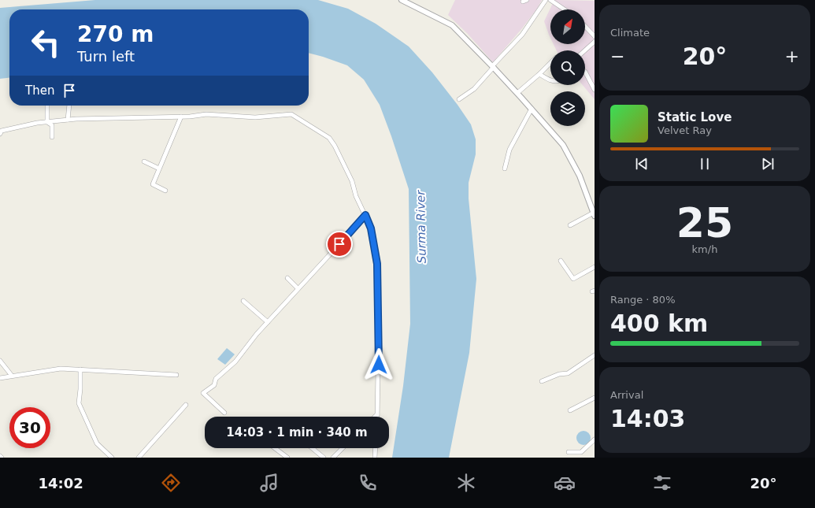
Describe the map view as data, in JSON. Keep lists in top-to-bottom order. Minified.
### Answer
{"water":["Surma River"],"north":"top right","page":{"tile":["Climate",["25","km/h"],["Range · 80%","400 km"],["Arrival","14:03"]],"turn":["270 m","Turn left"],"heat":["−","20°","+"],"then":"Then","song":["Static Love","Velvet Ray"],"limit":"30","trip":"14:03 · 1 min · 340 m","tabs":["14:02","20°"]}}
